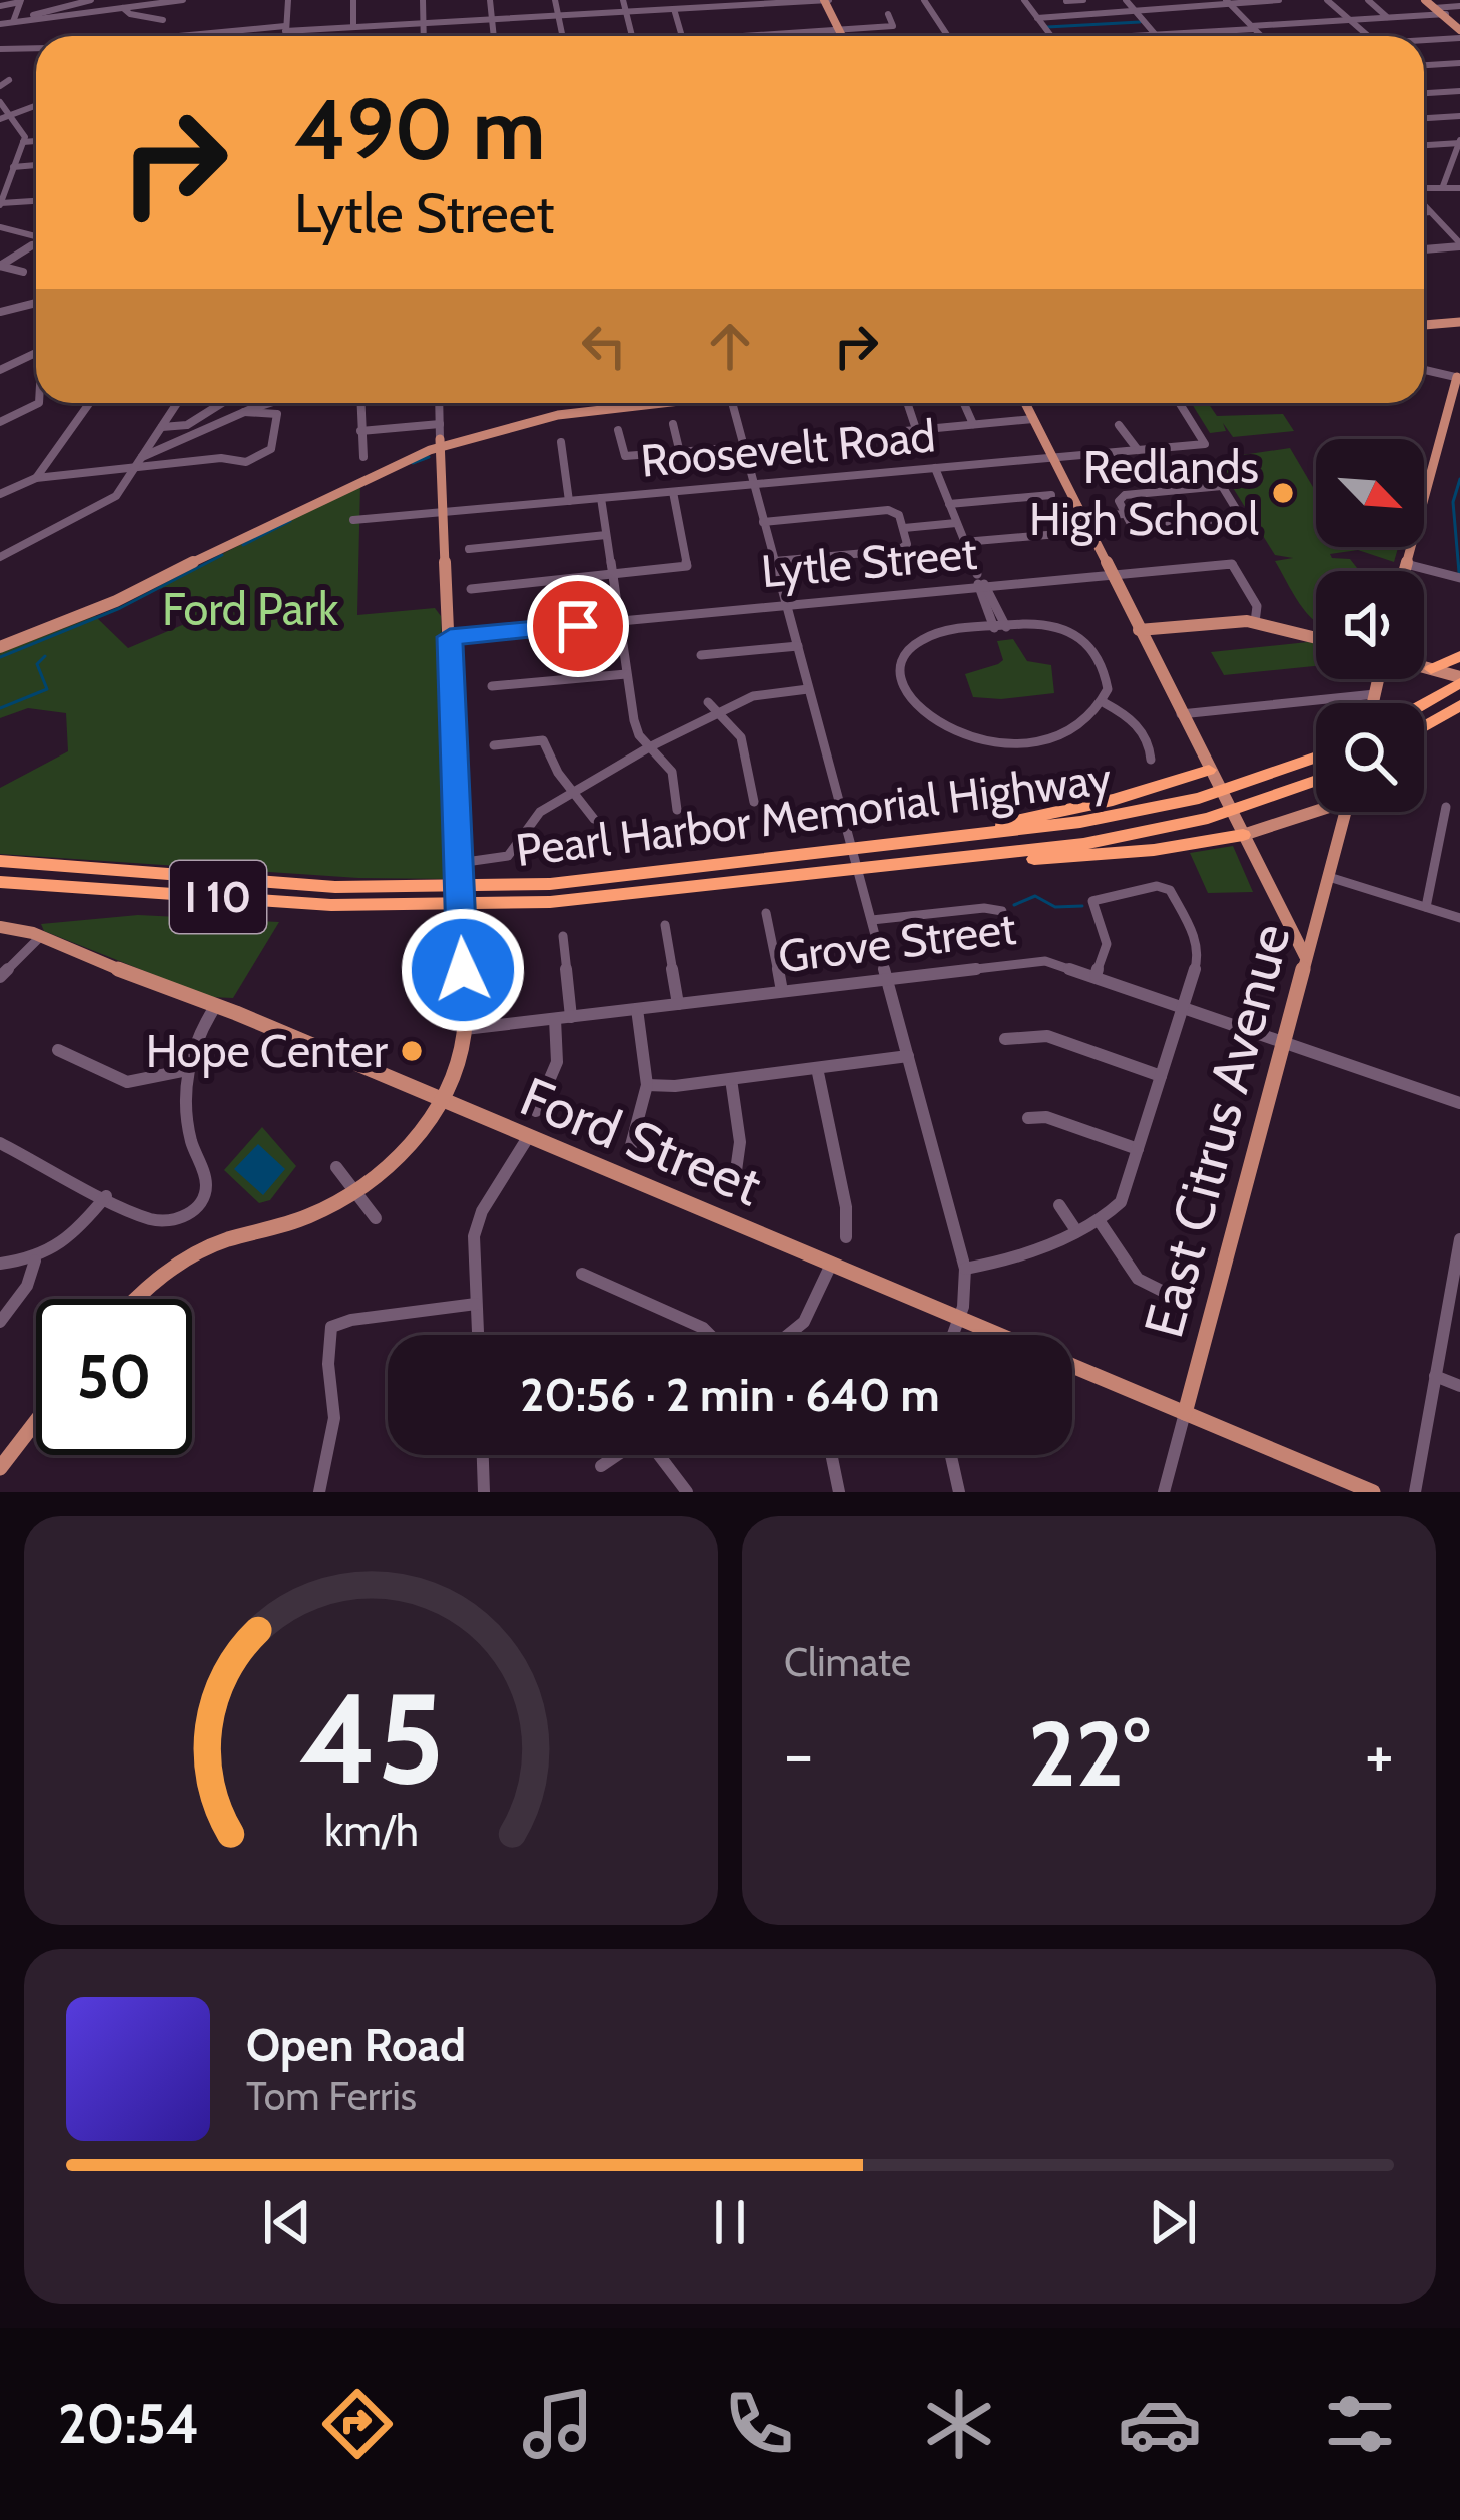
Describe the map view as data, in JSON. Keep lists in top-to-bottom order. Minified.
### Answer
{"streets":{"highway":["Pearl Harbor Memorial Highway","I 10"],"main road":["East Citrus Avenue","Ford Street"],"street":["Roosevelt Road","Lytle Street","Grove Street"]},"crossings":[["Grove Street","East Citrus Avenue"],["East Citrus Avenue","Ford Street"]],"parks":["Ford Park"],"places":["Redlands High School","Hope Center"],"north":"bottom right","page":{"turn":["490 m","Lytle Street"],"limit":"50","trip":"20:56 · 2 min · 640 m","tile":"Climate","heat":["−","22°","+"],"song":["Open Road","Tom Ferris"],"tabs":"20:54","gauge":["45","km/h"]}}
